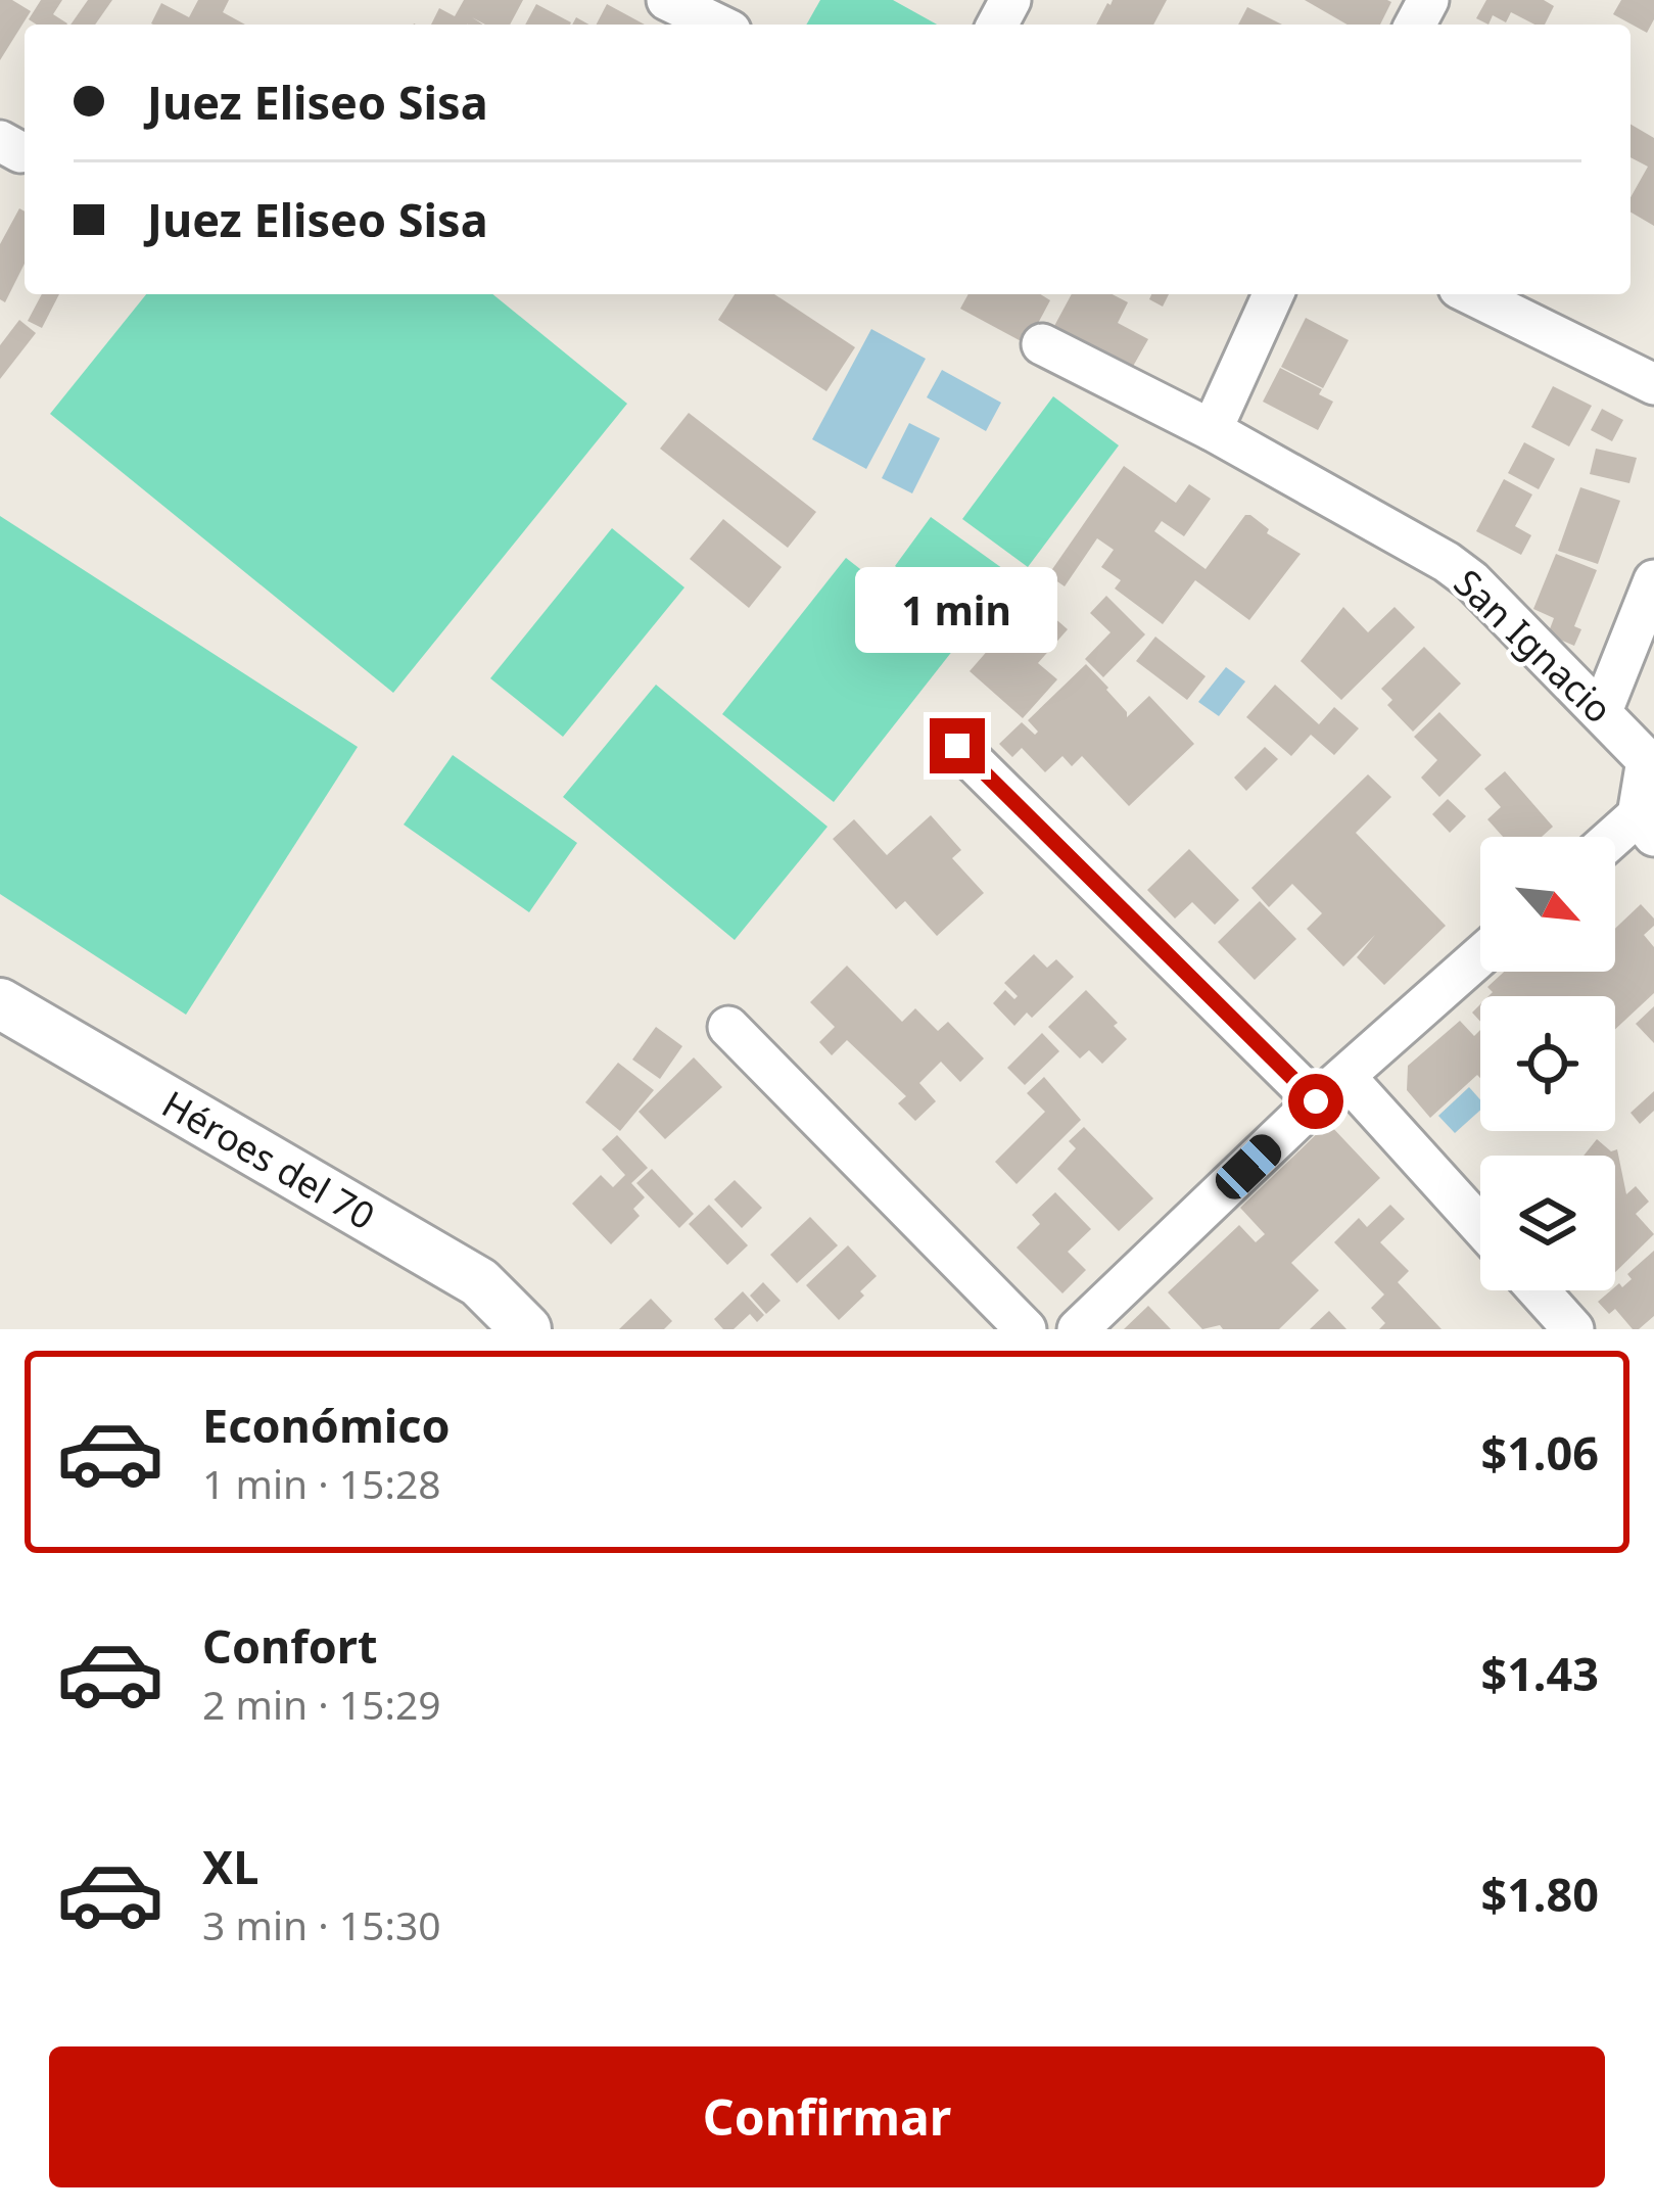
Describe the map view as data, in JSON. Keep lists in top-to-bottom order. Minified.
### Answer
{"streets":{"street":["San Ignacio","Héroes del 70"]},"north":"bottom right","page":{"banner":["Juez Eliseo Sisa","Juez Eliseo Sisa"],"bubble":"1 min","list":[{"name":"Económico","note":"1 min · 15:28","value":"$1.06"},{"name":"Confort","note":"2 min · 15:29","value":"$1.43"},{"name":"XL","note":"3 min · 15:30","value":"$1.80"}],"buttons":"Confirmar"}}
